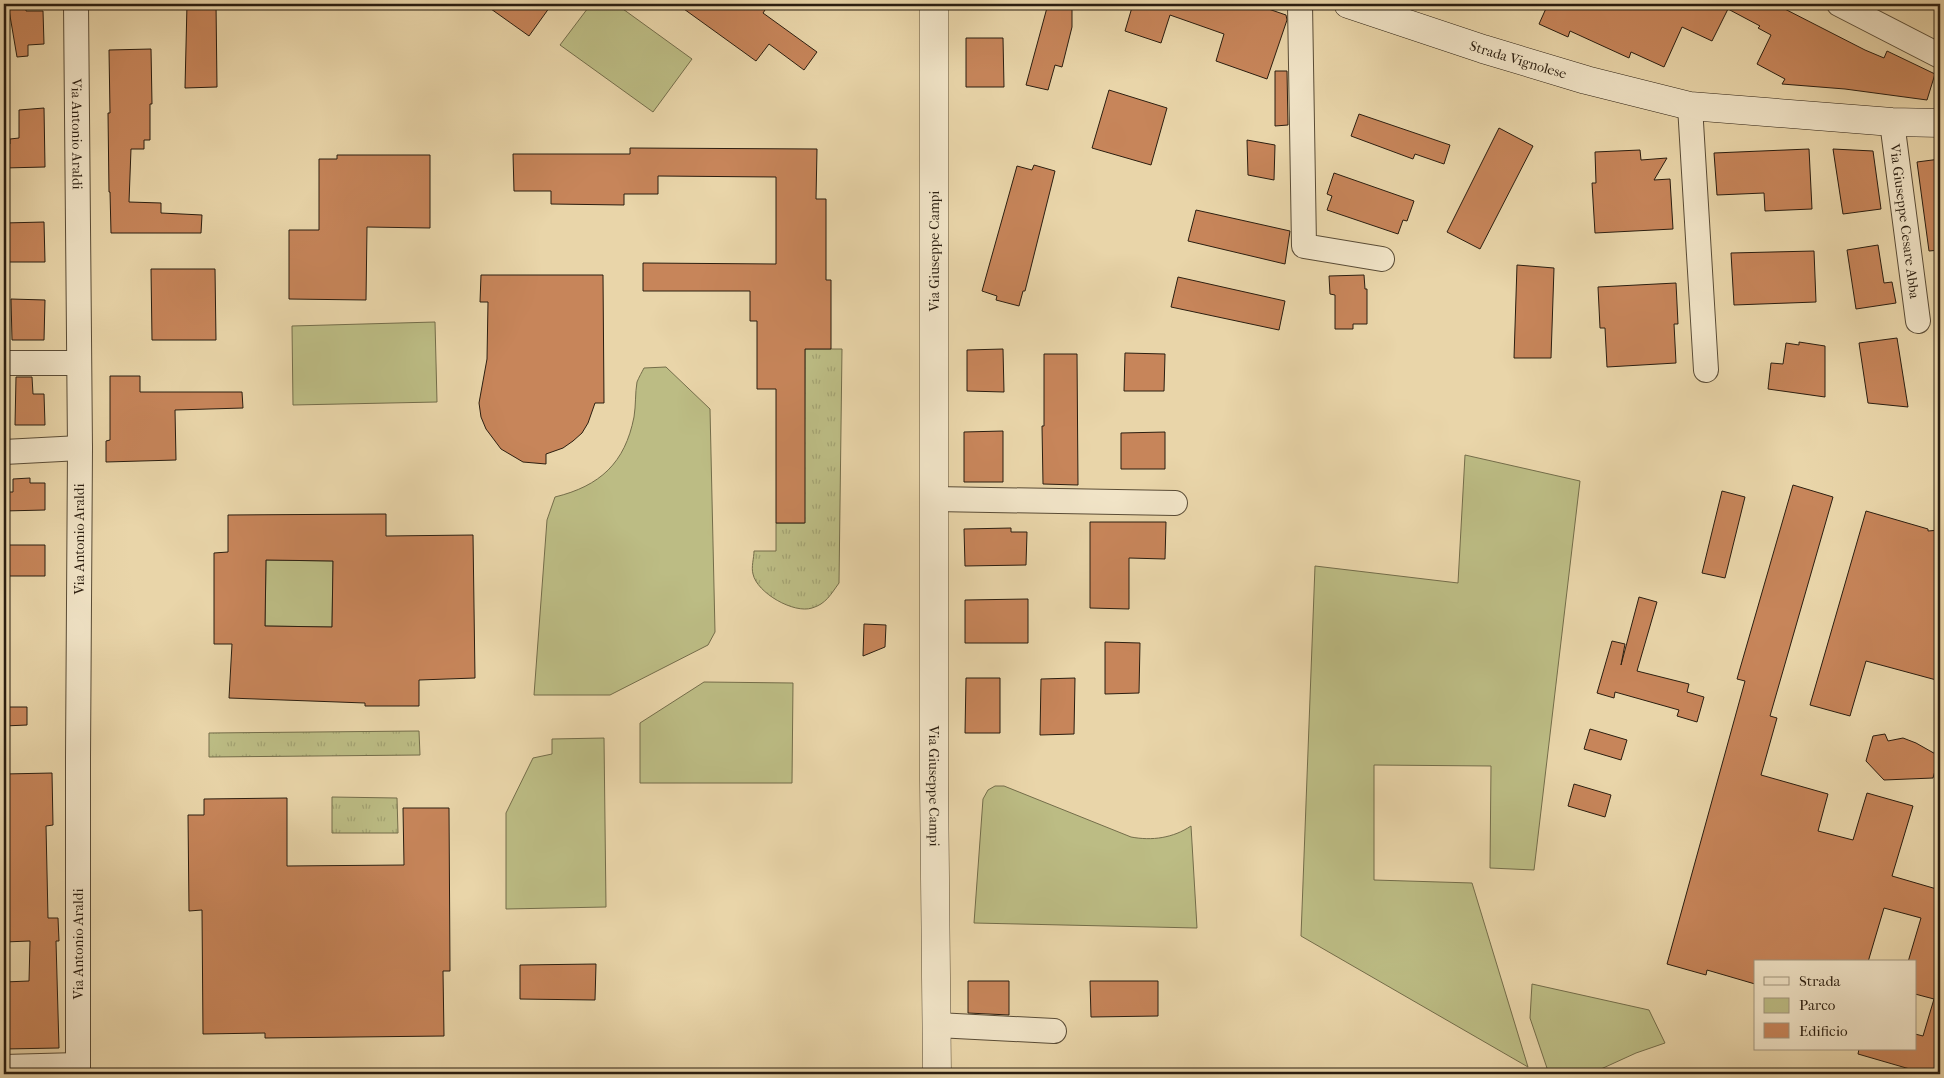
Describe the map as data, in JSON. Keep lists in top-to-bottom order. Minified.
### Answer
{"streets":{"street":["Strada Vignolese","Via Antonio Araldi","Via Giuseppe Cesare Abba","Via Giuseppe Campi"]},"crossings":[["Strada Vignolese","Via Giuseppe Cesare Abba"]],"legend":["Strada","Parco","Edificio"]}
